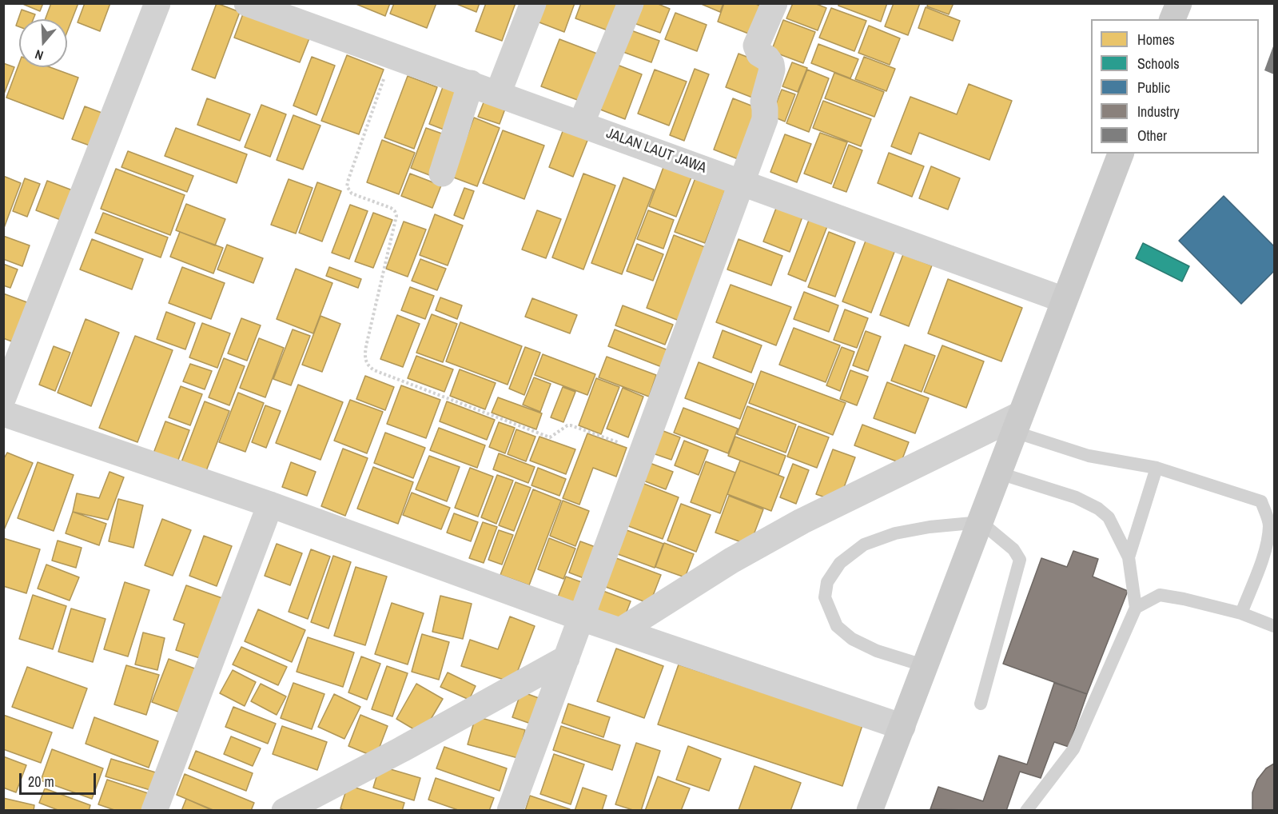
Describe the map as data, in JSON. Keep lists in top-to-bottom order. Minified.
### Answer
{"streets":{"street":["JALAN LAUT JAWA"]},"legend":["Homes","Schools","Public","Industry","Other"],"scale_bar":"20 m","north":"bottom"}
